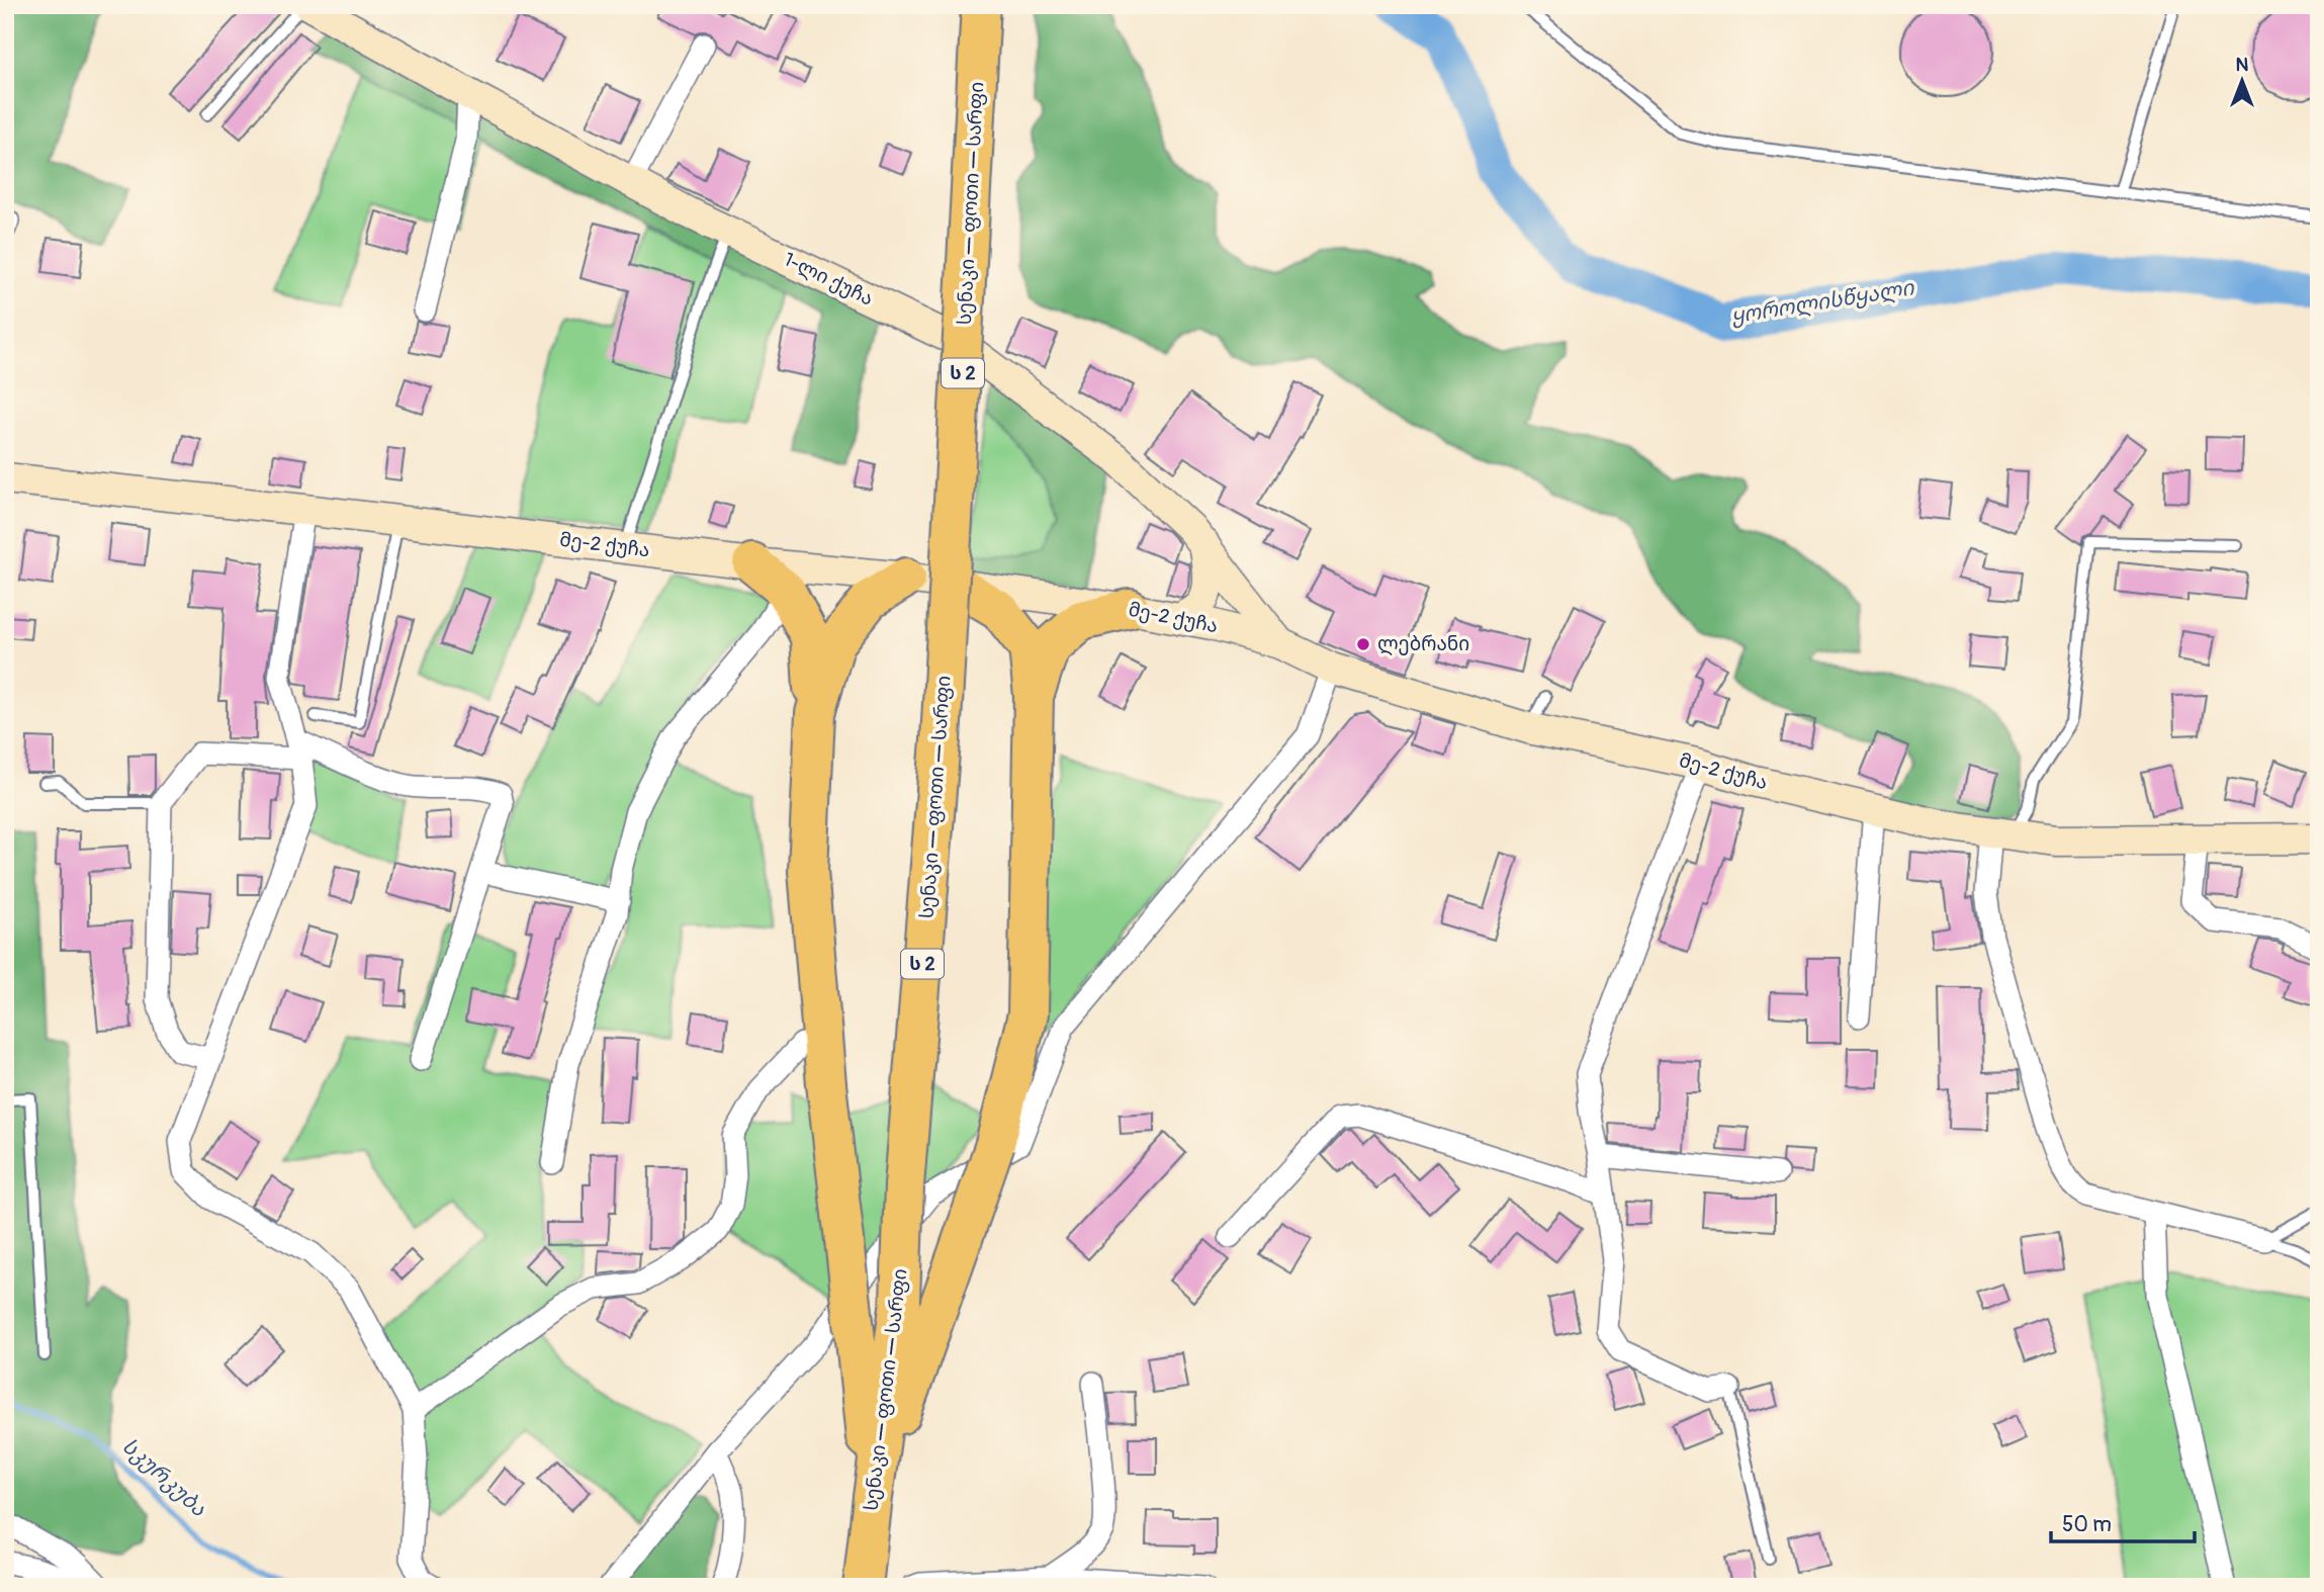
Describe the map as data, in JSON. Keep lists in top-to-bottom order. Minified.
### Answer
{"streets":{"highway":["სენაკი — ფოთი — სარფი","ს 2"],"street":["1-ლი ქუჩა","მე-2 ქუჩა"]},"crossings":[["1-ლი ქუჩა","მე-2 ქუჩა"]],"water":["ყოროლისწყალი","სკურკუბა"],"places":["ლებრანი"],"scale_bar":"50 m","north":"top"}
